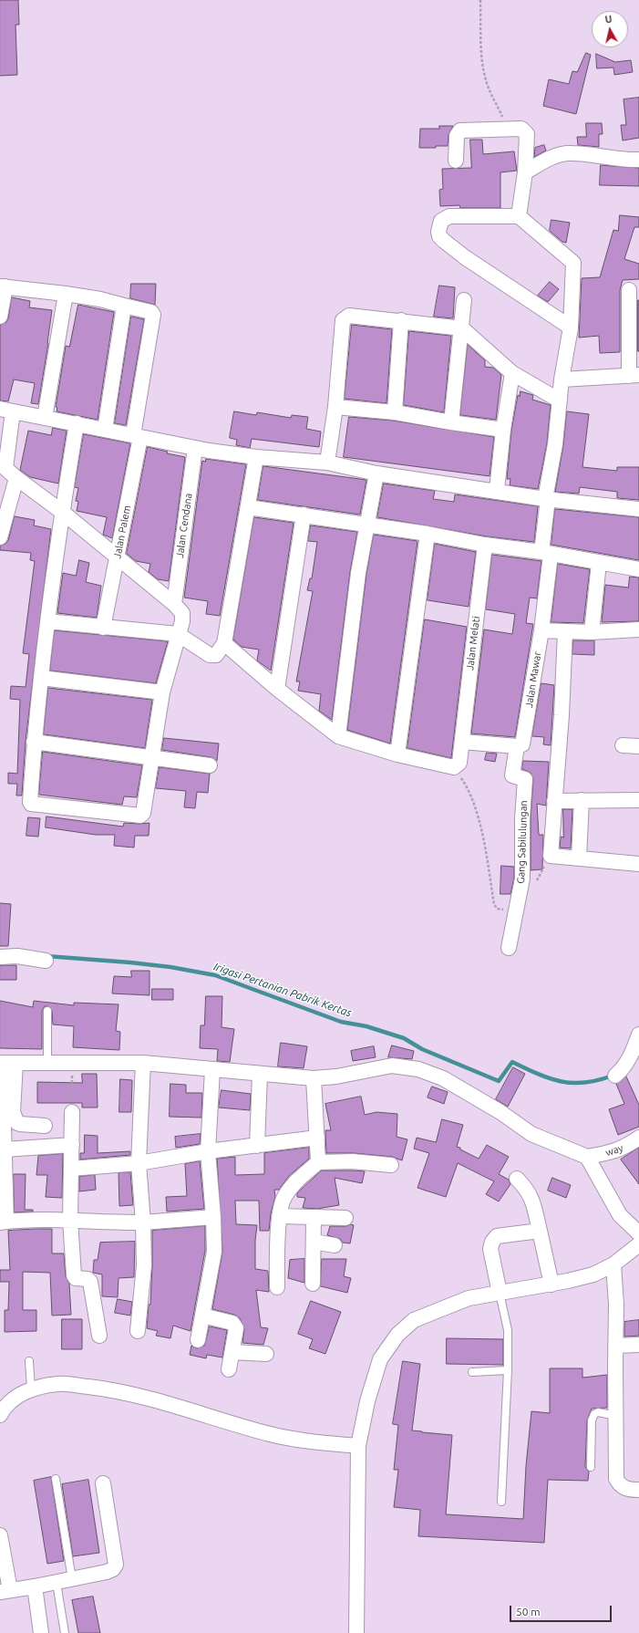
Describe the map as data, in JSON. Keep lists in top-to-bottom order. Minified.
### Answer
{"streets":{"street":["Jalan Cendana","Jalan Palem","Jalan Melati","Jalan Mawar","Gang Sabilulungan","way"]},"crossings":[["Jalan Mawar","Gang Sabilulungan"]],"water":["Irigasi Pertanian Pabrik Kertas"],"scale_bar":"50 m","north":"top"}
